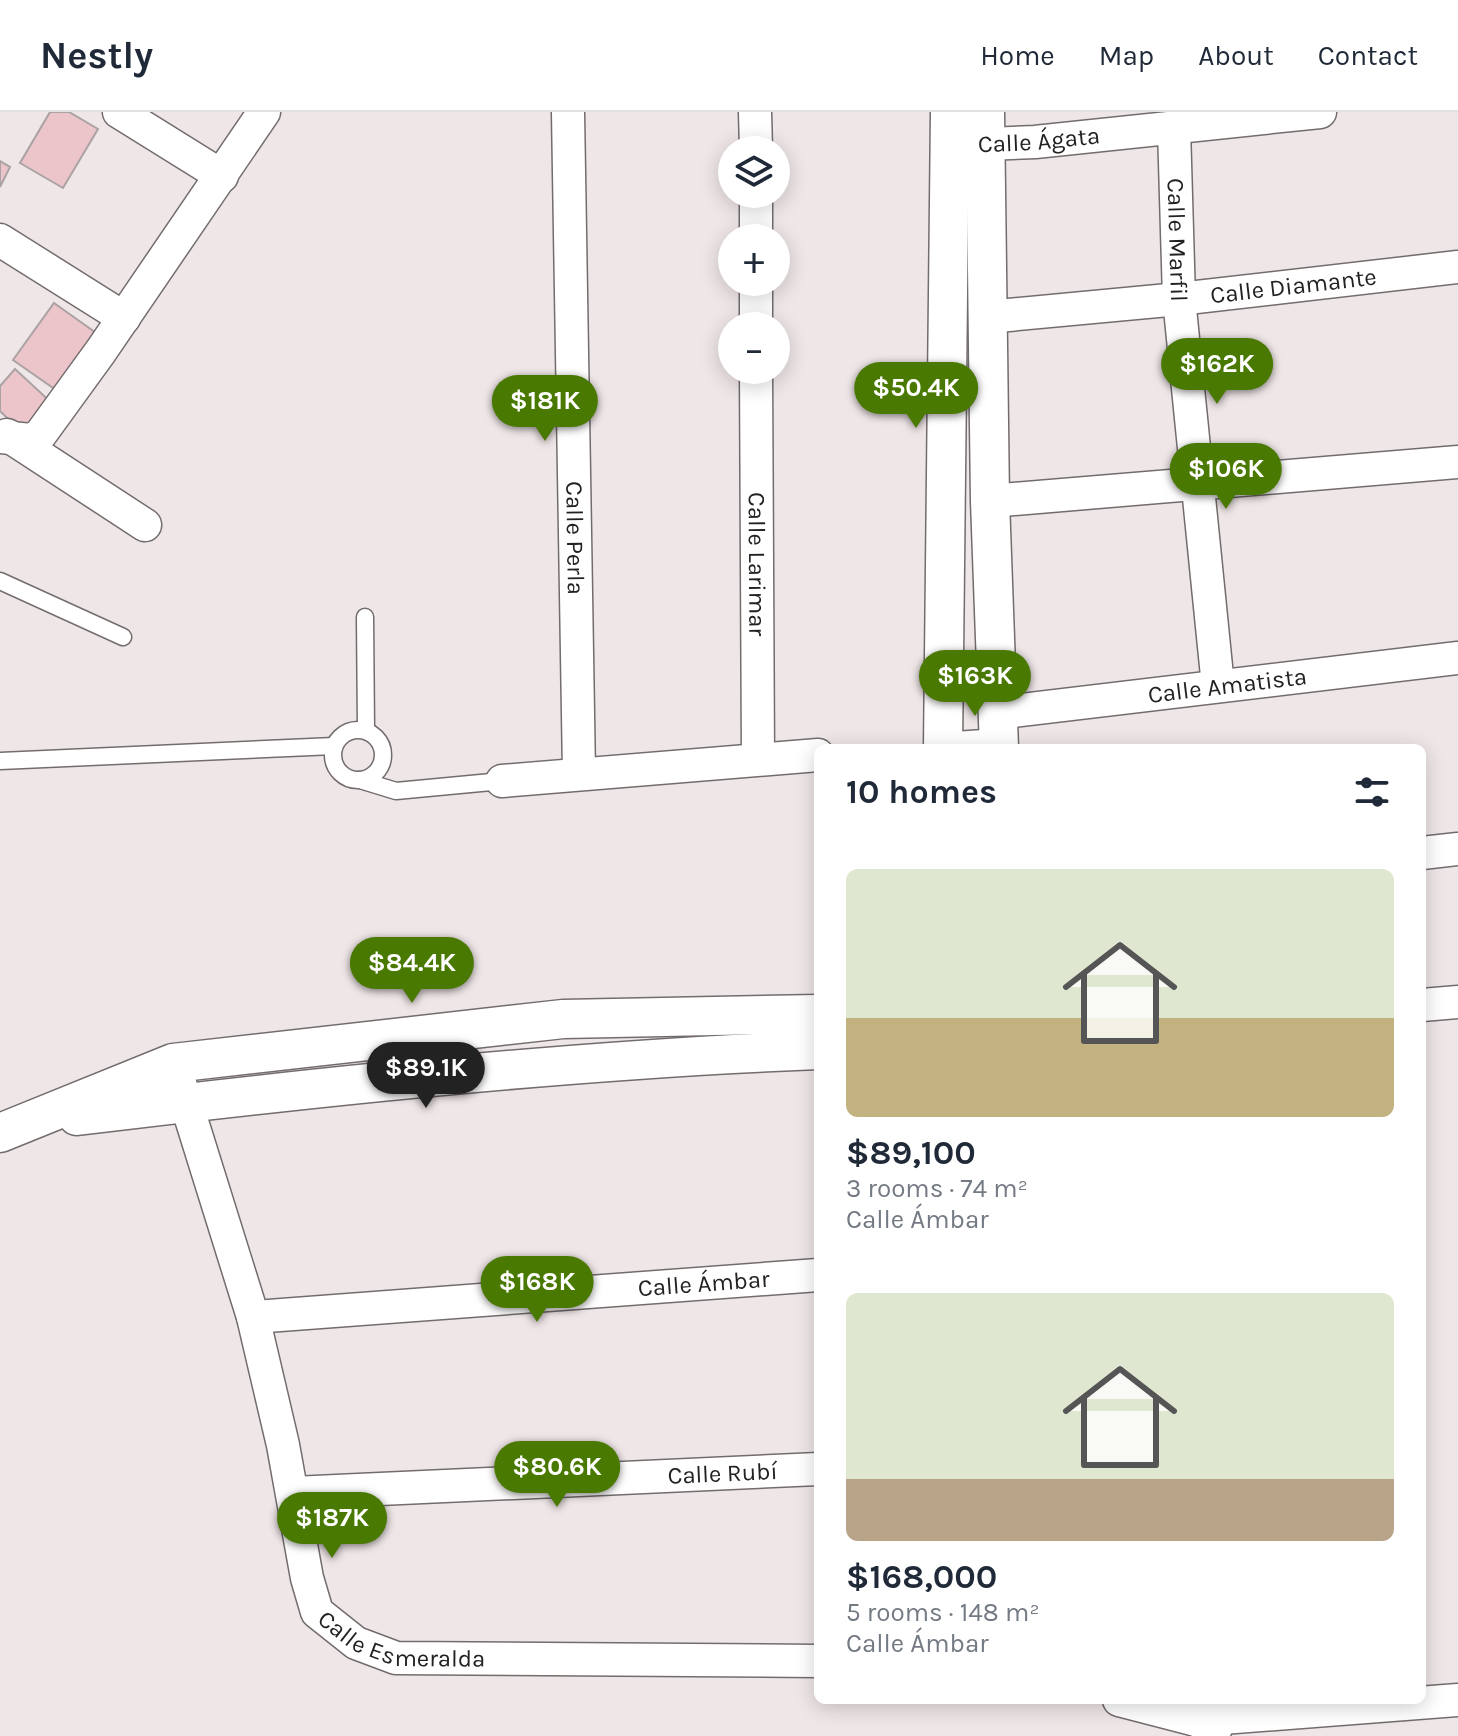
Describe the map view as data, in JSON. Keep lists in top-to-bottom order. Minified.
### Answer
{"streets":{"street":["Calle Ágata","Calle Marfil","Calle Diamante","Calle Perla","Calle Larimar","Calle Amatista","Calle Ámbar","Calle Rubí","Calle Esmeralda"]},"crossings":[["Calle Ágata","Calle Marfil"],["Calle Marfil","Calle Diamante"],["Calle Marfil","Calle Amatista"],["Calle Ámbar","Calle Esmeralda"],["Calle Rubí","Calle Esmeralda"]],"page":{"header":"Nestly","nav":["Home","Map","About","Contact"],"map_buttons":["+","−"],"price":["$162K","$50.4K","$181K","$106K","$163K","$84.4K","$89.1K","$168K","$80.6K","$187K"],"heading":"10 homes","list":[{"name":"$89,100","note":"3 rooms · 74 m² · Calle Ámbar"},{"name":"$168,000","note":"5 rooms · 148 m² · Calle Ámbar"}]}}
